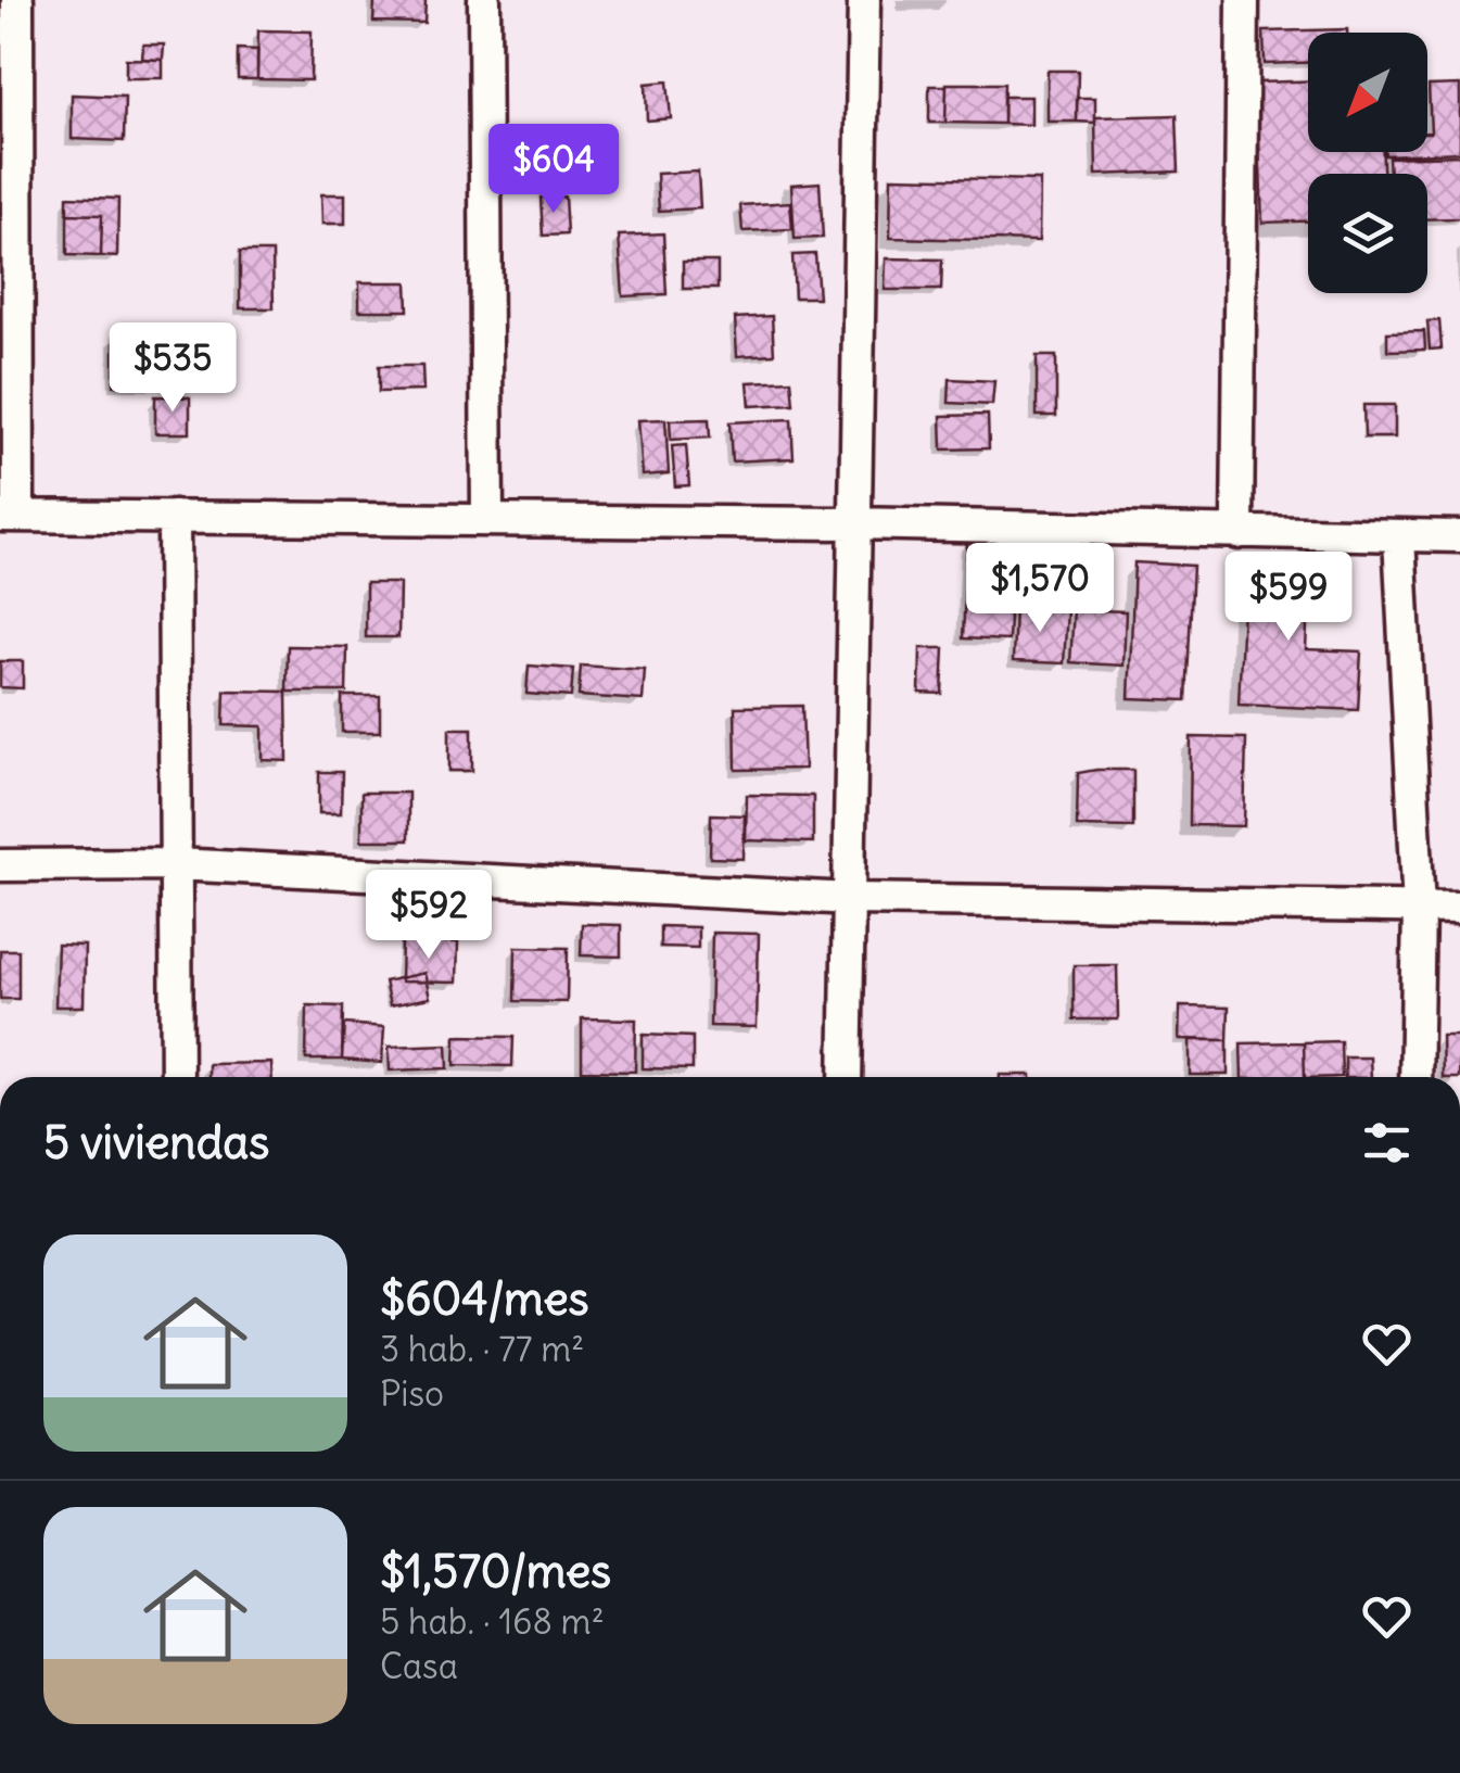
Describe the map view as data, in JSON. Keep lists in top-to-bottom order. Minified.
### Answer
{"north":"bottom left","page":{"price":["$604","$535","$1,570","$599","$592"],"heading":"5 viviendas","list":[{"name":"$604/mes","note":"3 hab. · 77 m² · Piso"},{"name":"$1,570/mes","note":"5 hab. · 168 m² · Casa"}]}}
